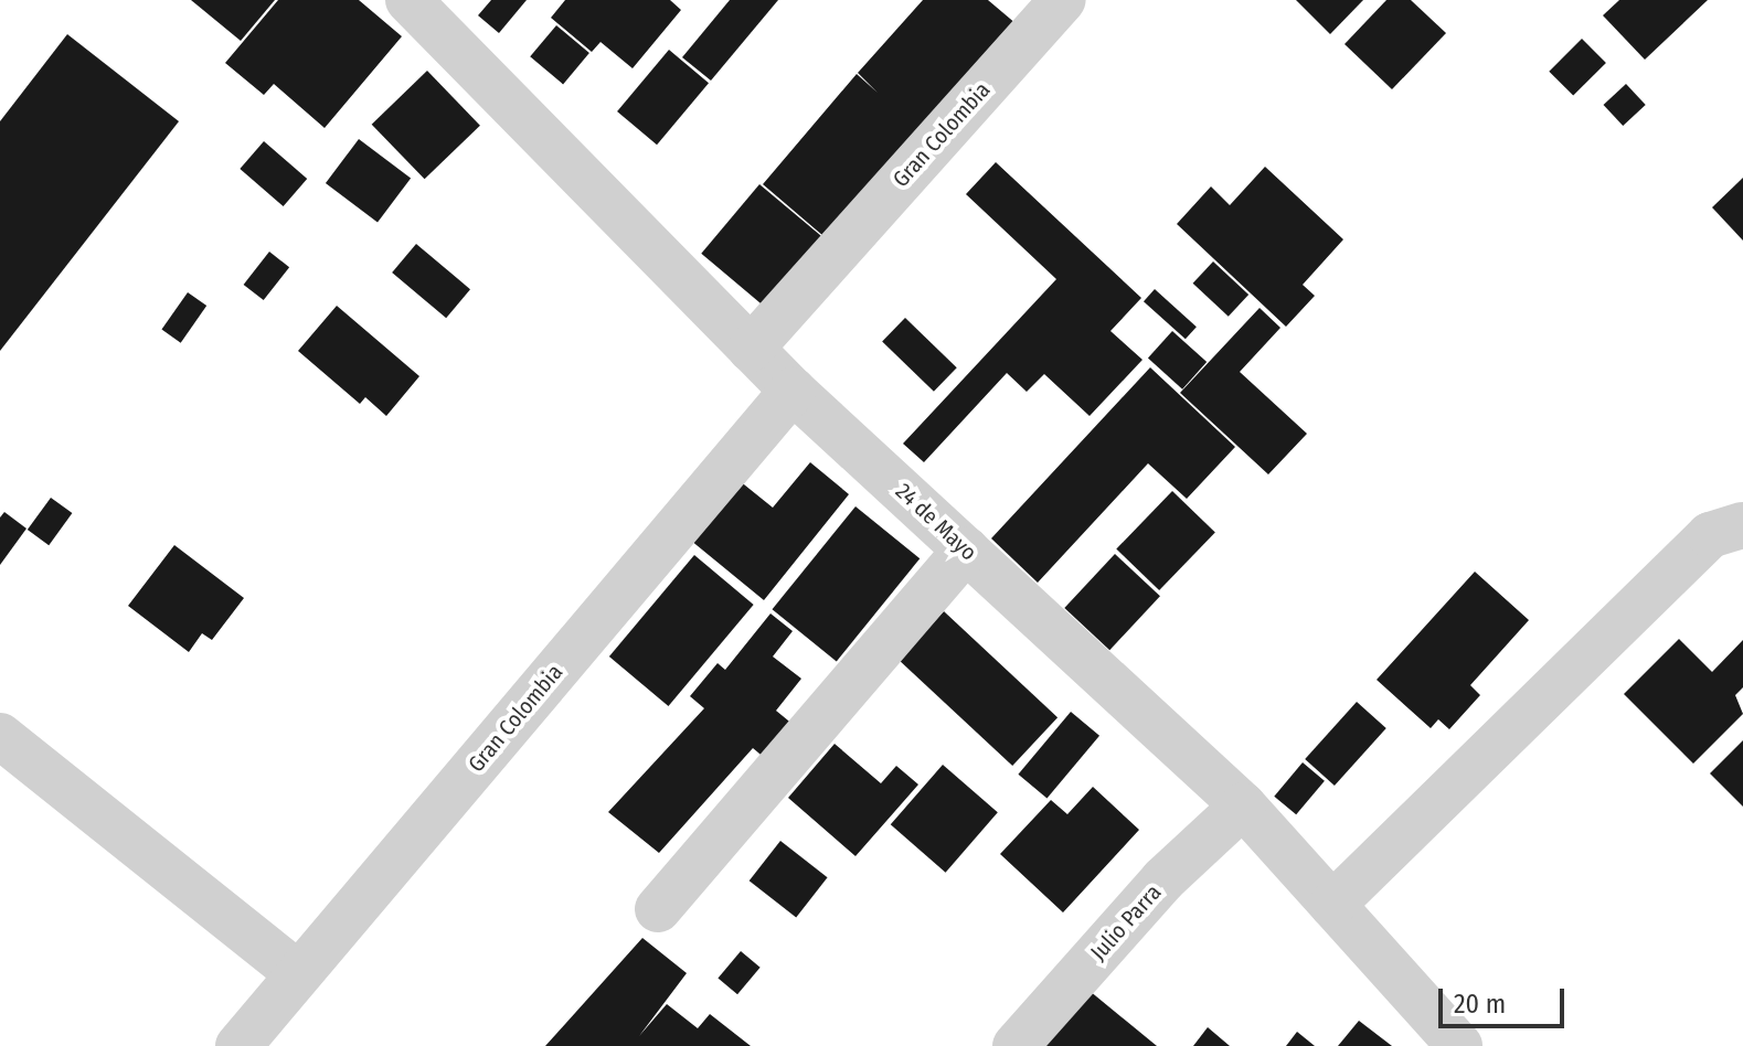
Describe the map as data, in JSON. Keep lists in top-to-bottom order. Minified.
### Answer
{"streets":{"street":["Gran Colombia","24 de Mayo","Julio Parra"]},"crossings":[["Gran Colombia","24 de Mayo"],["24 de Mayo","Julio Parra"]],"scale_bar":"20 m"}
